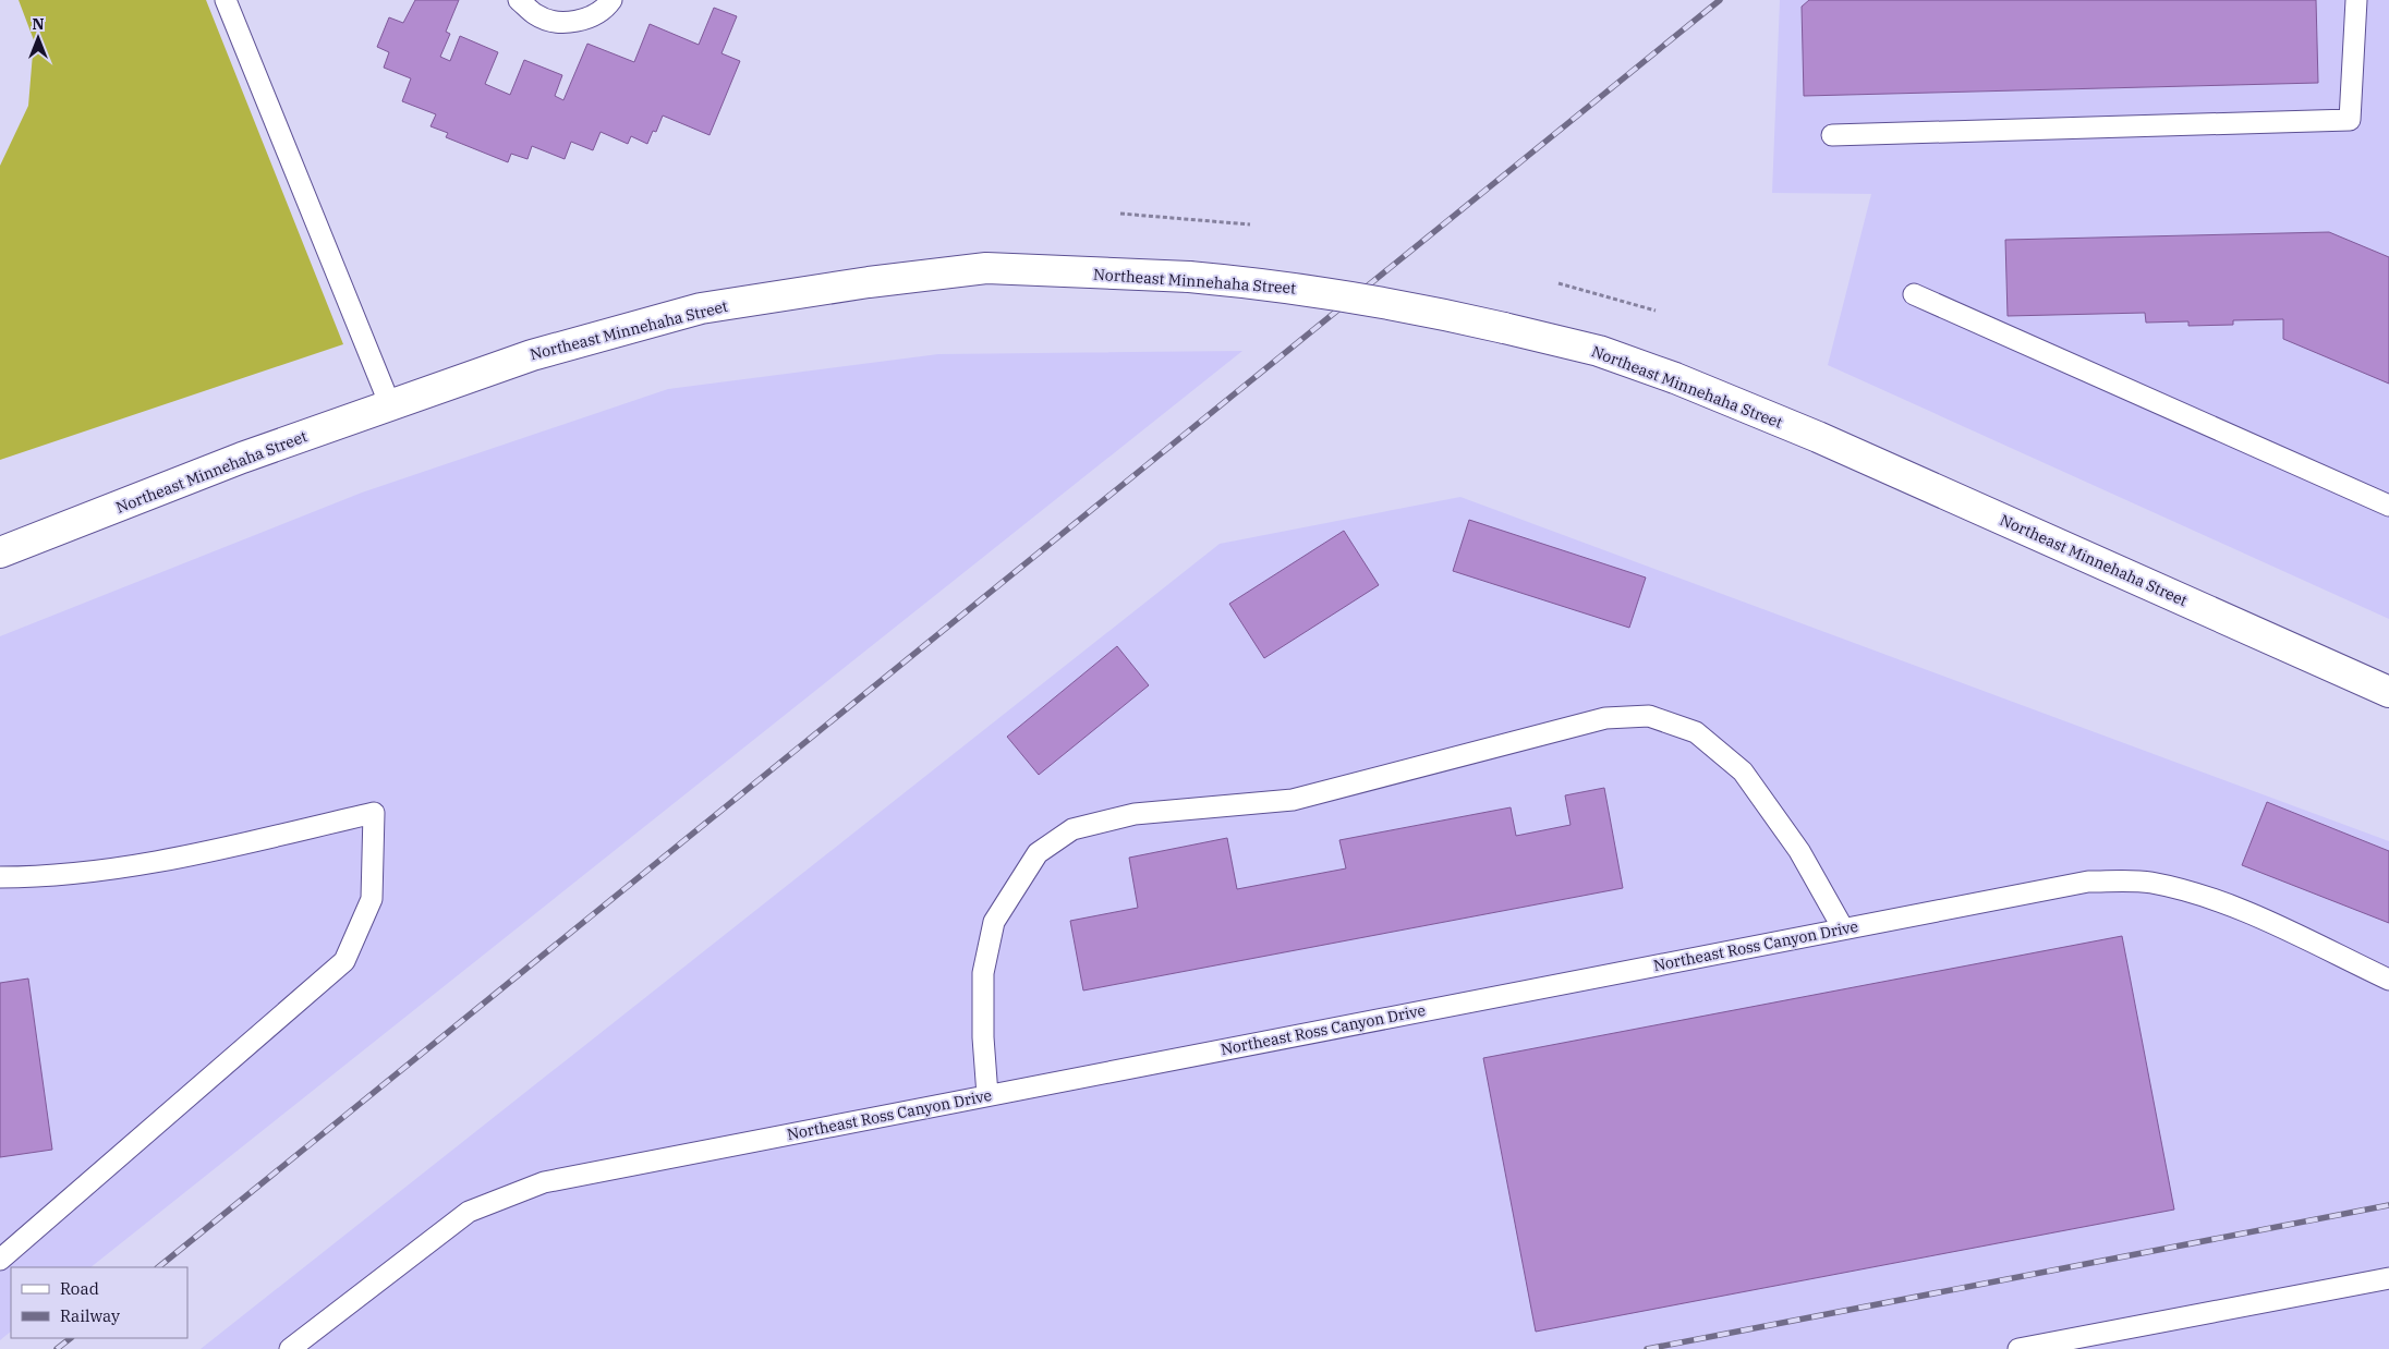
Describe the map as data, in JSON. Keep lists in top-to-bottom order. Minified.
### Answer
{"streets":{"main road":["Northeast Minnehaha Street"],"lane":["Northeast Ross Canyon Drive"]},"legend":["Road","Railway"],"north":"top"}
